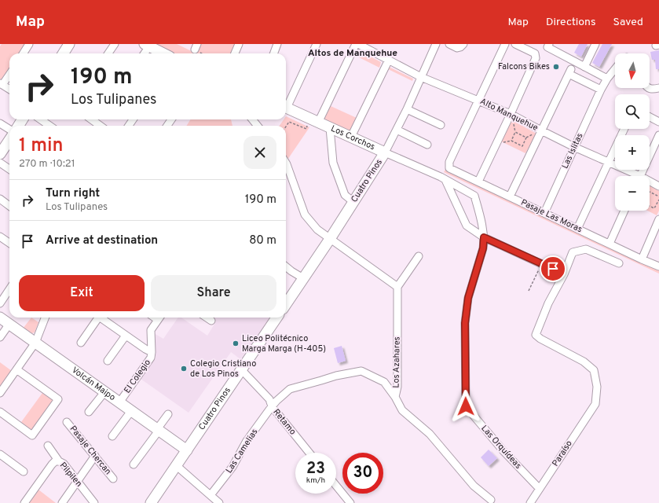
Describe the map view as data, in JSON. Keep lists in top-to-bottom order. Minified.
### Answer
{"streets":{"street":["Alto Manquehue","Los Corchos","Las Islitas","Cuatro Pinos","Pasaje Las Moras","Los Azahares","El Colegio","Volcán Maipo","Retamo","Las Orquídeas","Pasaje Chercan","Las Camelias","Paraíso","Pilpilen"]},"crossings":[["Alto Manquehue","Las Islitas"],["Alto Manquehue","Cuatro Pinos"],["Alto Manquehue","Pasaje Las Moras"],["Los Corchos","Cuatro Pinos"],["Los Corchos","Las Orquídeas"],["Las Islitas","Pasaje Las Moras"],["Cuatro Pinos","Volcán Maipo"],["Cuatro Pinos","Retamo"],["Los Azahares","Las Camelias"],["El Colegio","Volcán Maipo"],["Retamo","Las Camelias"],["Las Orquídeas","Paraíso"]],"districts":["Altos de Manquehue"],"places":["Falcons Bikes","Liceo Politécnico Marga Marga (H-405)","Colegio Cristiano de Los Pinos"],"north":"bottom","page":{"header":"Map","nav":["Map","Directions","Saved"],"map_buttons":["+","−"],"turn":["190 m","Los Tulipanes"],"heading":["1 min","270 m · 10:21"],"list":[{"name":"Turn right","note":"Los Tulipanes","value":"190 m"},{"name":"Arrive at destination","value":"80 m"}],"buttons":["Exit","Share"],"speed":"23 km/h","limit":"30"}}
